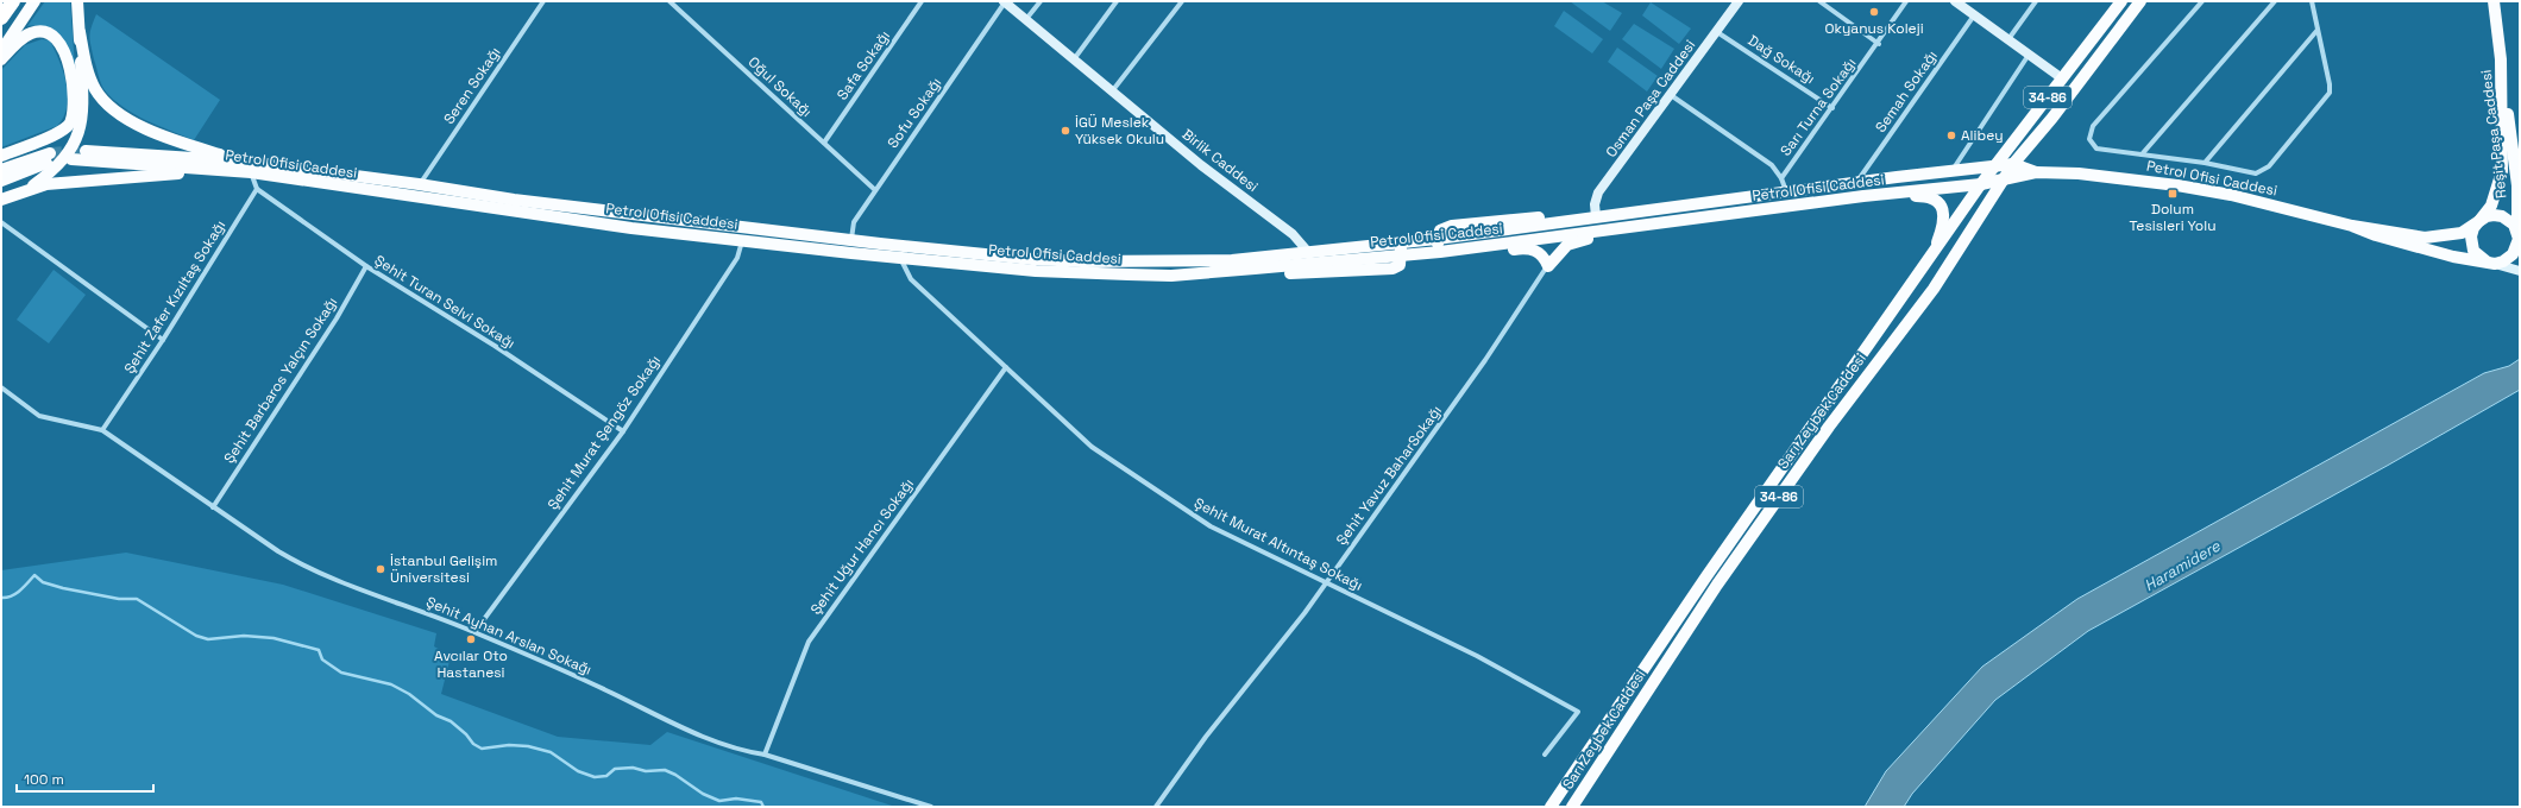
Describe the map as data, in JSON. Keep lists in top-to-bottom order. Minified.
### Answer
{"streets":{"main road":["34-86","Reşit Paşa Caddesi","Petrol Ofisi Caddesi","Sarı Zeybek Caddesi"],"street":["Dağ Sokağı","Safa Sokağı","Seren Sokağı","Oğul Sokağı","Semah Sokağı","Osman Paşa Caddesi","Sarı Turna Sokağı","Sofu Sokağı","Birlik Caddesi","Şehit Zafer Kızıltaş Sokağı","Şehit Turan Selvi Sokağı","Şehit Barbaros Yalçın Sokağı","Şehit Murat Şengöz Sokağı","Şehit Yavuz BaharSokağı","Şehit Murat Altıntaş Sokağı","Şehit Uğur Hancı Sokağı","Şehit Ayhan Arslan Sokağı"]},"crossings":[["Dağ Sokağı","Osman Paşa Caddesi"],["Dağ Sokağı","Sarı Turna Sokağı"],["Safa Sokağı","Oğul Sokağı"],["Seren Sokağı","Petrol Ofisi Caddesi"],["Oğul Sokağı","Sofu Sokağı"],["Semah Sokağı","Petrol Ofisi Caddesi"],["34-86","Petrol Ofisi Caddesi"],["34-86","Sarı Zeybek Caddesi"],["Osman Paşa Caddesi","Petrol Ofisi Caddesi"],["Sofu Sokağı","Birlik Caddesi"],["Sofu Sokağı","Petrol Ofisi Caddesi"],["Reşit Paşa Caddesi","Petrol Ofisi Caddesi"],["Birlik Caddesi","Petrol Ofisi Caddesi"],["Petrol Ofisi Caddesi","Sarı Zeybek Caddesi"],["Petrol Ofisi Caddesi","Şehit Murat Şengöz Sokağı"],["Petrol Ofisi Caddesi","Şehit Murat Altıntaş Sokağı"],["Şehit Zafer Kızıltaş Sokağı","Şehit Turan Selvi Sokağı"],["Şehit Zafer Kızıltaş Sokağı","Şehit Ayhan Arslan Sokağı"],["Şehit Turan Selvi Sokağı","Şehit Barbaros Yalçın Sokağı"],["Şehit Turan Selvi Sokağı","Şehit Murat Şengöz Sokağı"],["Şehit Barbaros Yalçın Sokağı","Şehit Ayhan Arslan Sokağı"],["Şehit Murat Şengöz Sokağı","Şehit Ayhan Arslan Sokağı"],["Şehit Yavuz BaharSokağı","Şehit Murat Altıntaş Sokağı"],["Şehit Murat Altıntaş Sokağı","Şehit Uğur Hancı Sokağı"],["Şehit Uğur Hancı Sokağı","Şehit Ayhan Arslan Sokağı"]],"water":["Haramidere"],"places":{"other":["Okyanus Koleji","İGÜ Meslek Yüksek Okulu","Alibey","İstanbul Gelişim Üniversitesi","Avcılar Oto Hastanesi"],"transit":["Dolum Tesisleri Yolu"]},"scale_bar":"100 m"}
